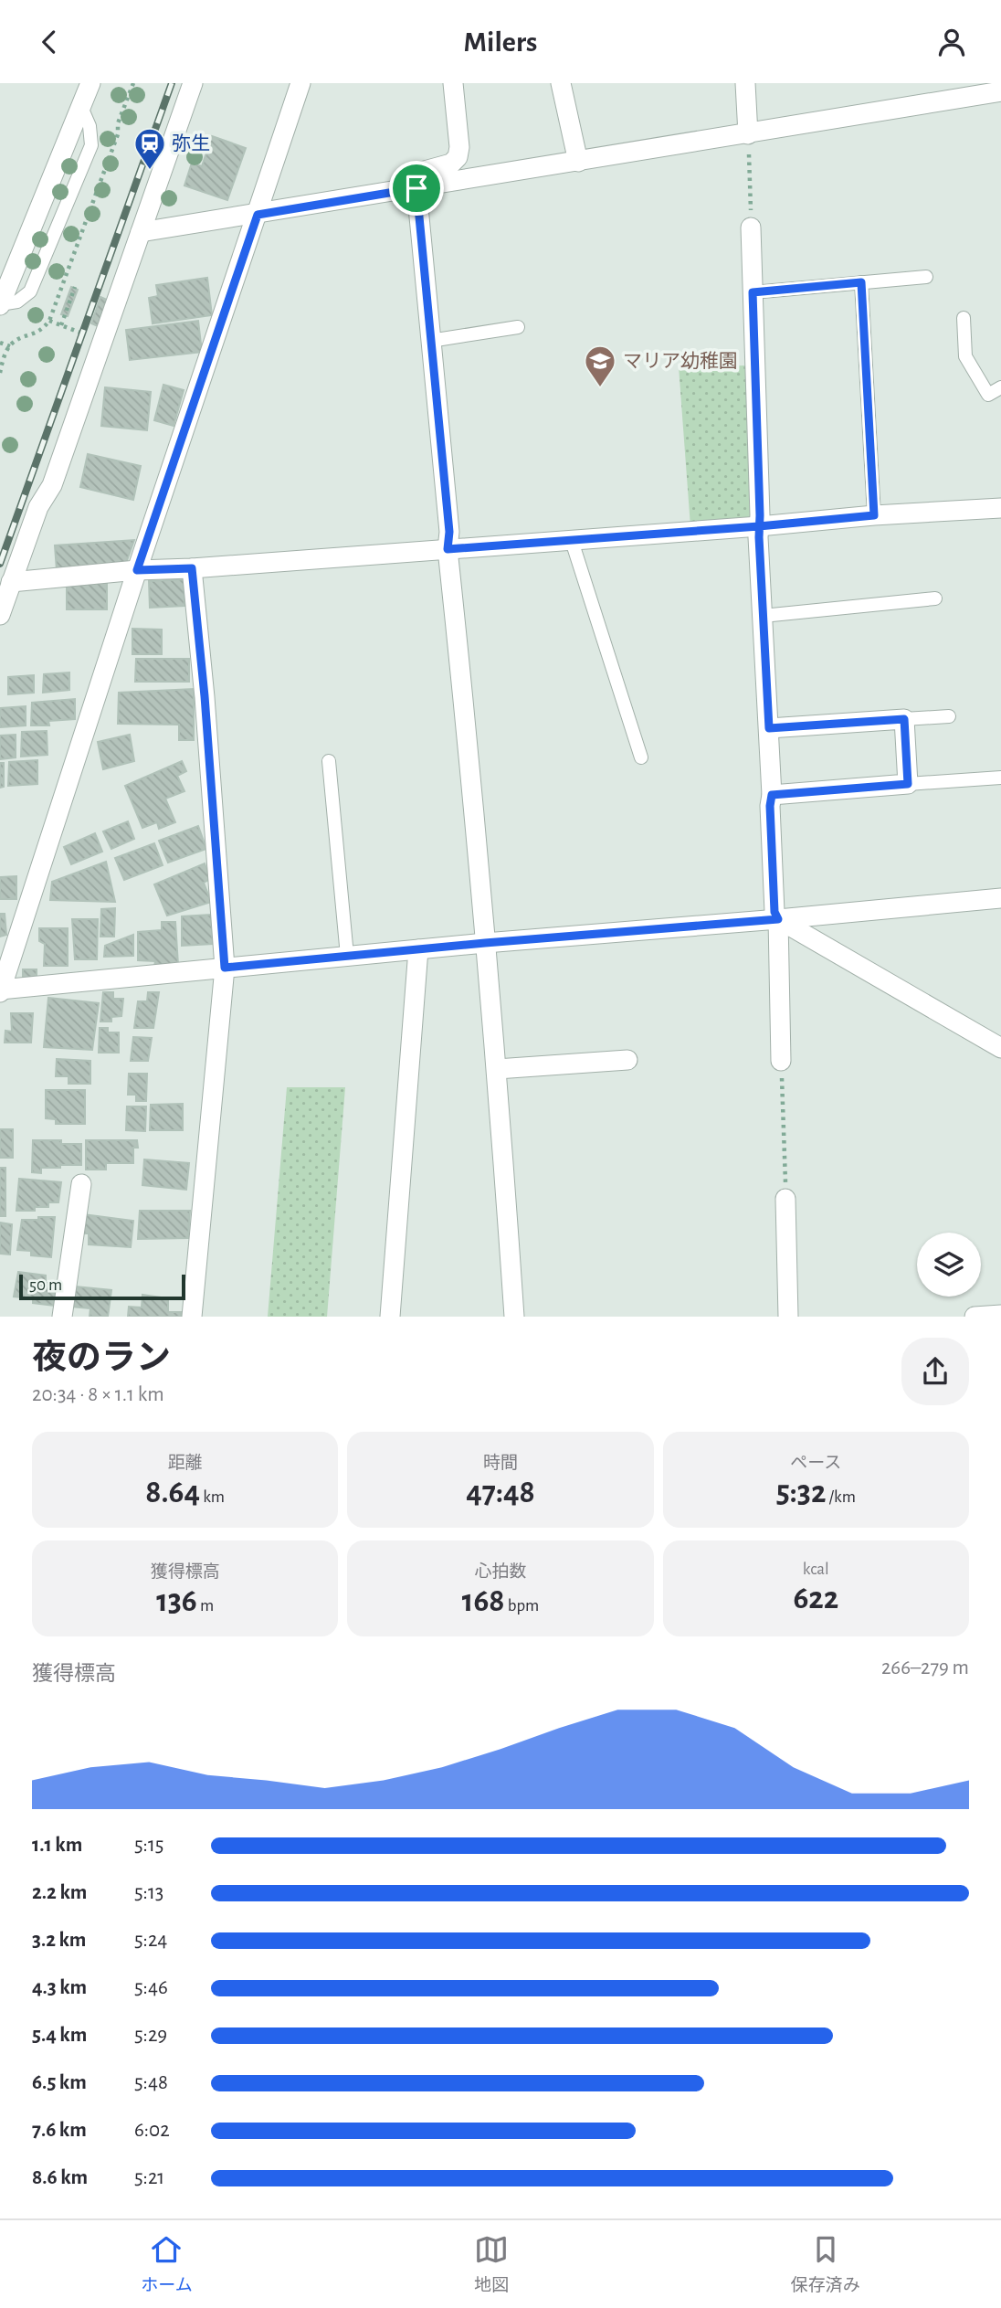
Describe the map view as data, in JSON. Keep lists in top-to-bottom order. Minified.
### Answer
{"places":{"station":["弥生"],"school or university":["マリア幼稚園"]},"scale_bar":"50 m","page":{"header":"Milers","scale":"50 m","heading":["夜のラン","20:34 · 8 × 1.1 km"],"stats":[["距離","8.64 km"],["時間","47:48"],["ペース","5:32 /km"],["獲得標高","136 m"],["心拍数","168 bpm"],["kcal","622"]],"chart":["獲得標高","266–279 m"],"list":[{"name":"1.1 km","note":"5:15"},{"name":"2.2 km","note":"5:13"},{"name":"3.2 km","note":"5:24"},{"name":"4.3 km","note":"5:46"},{"name":"5.4 km","note":"5:29"},{"name":"6.5 km","note":"5:48"},{"name":"7.6 km","note":"6:02"},{"name":"8.6 km","note":"5:21"}],"tabs":["ホーム","地図","保存済み"]}}
